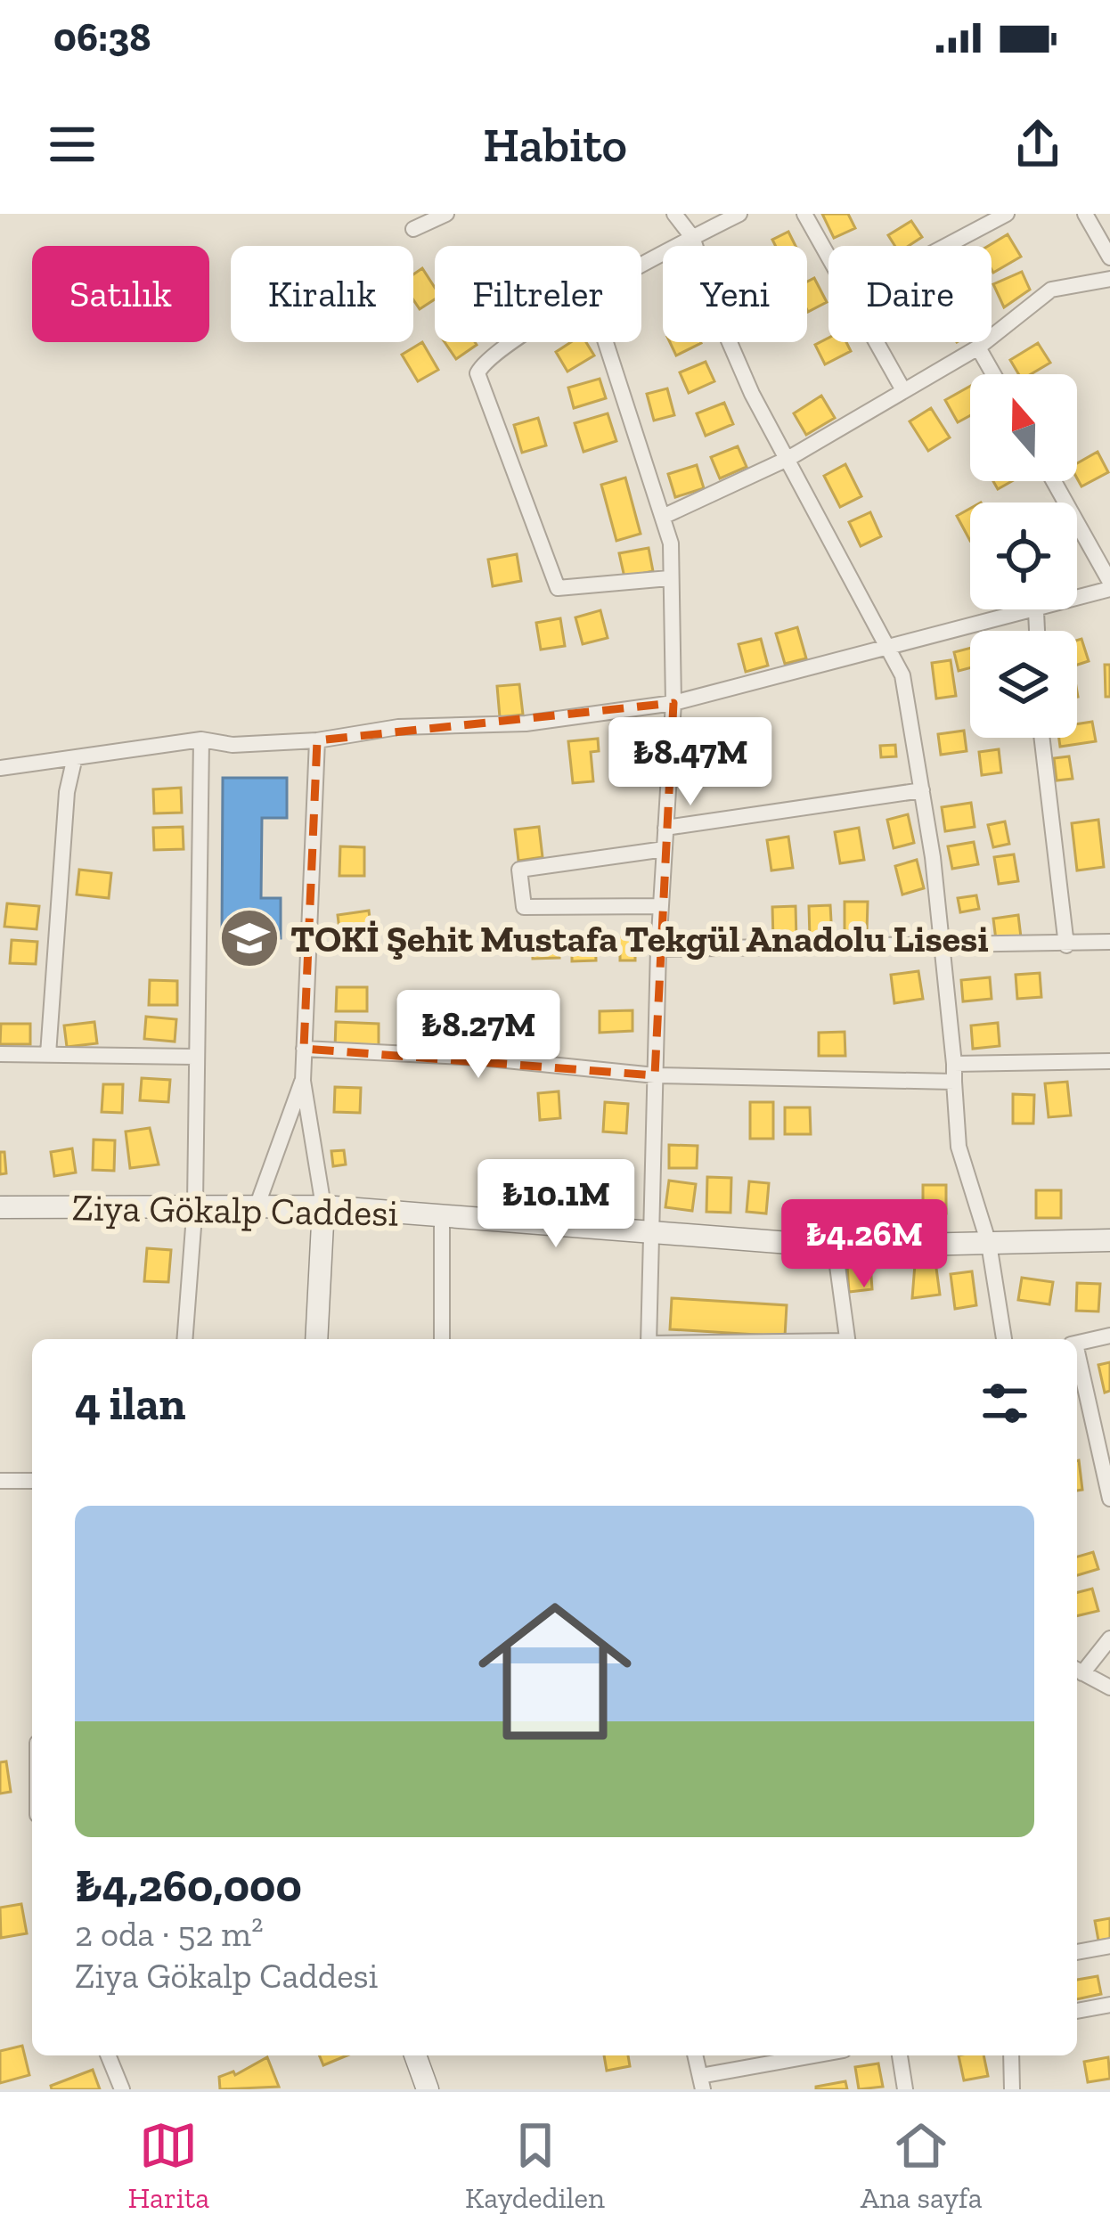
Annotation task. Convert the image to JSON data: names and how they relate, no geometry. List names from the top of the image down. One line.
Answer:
{"streets":{"street":["Ziya Gökalp Caddesi"]},"places":{"school or university":["TOKİ Şehit Mustafa Tekgül Anadolu Lisesi"]},"north":"top","page":{"status":"06:38","header":"Habito","chip":["Satılık","Kiralık","Filtreler","Yeni","Daire"],"price":["₺8.47M","₺8.27M","₺10.1M","₺4.26M"],"heading":"4 ilan","list":[{"name":"₺4,260,000","note":"2 oda · 52 m² · Ziya Gökalp Caddesi"}],"tabs":["Harita","Kaydedilen","Ana sayfa"]}}
